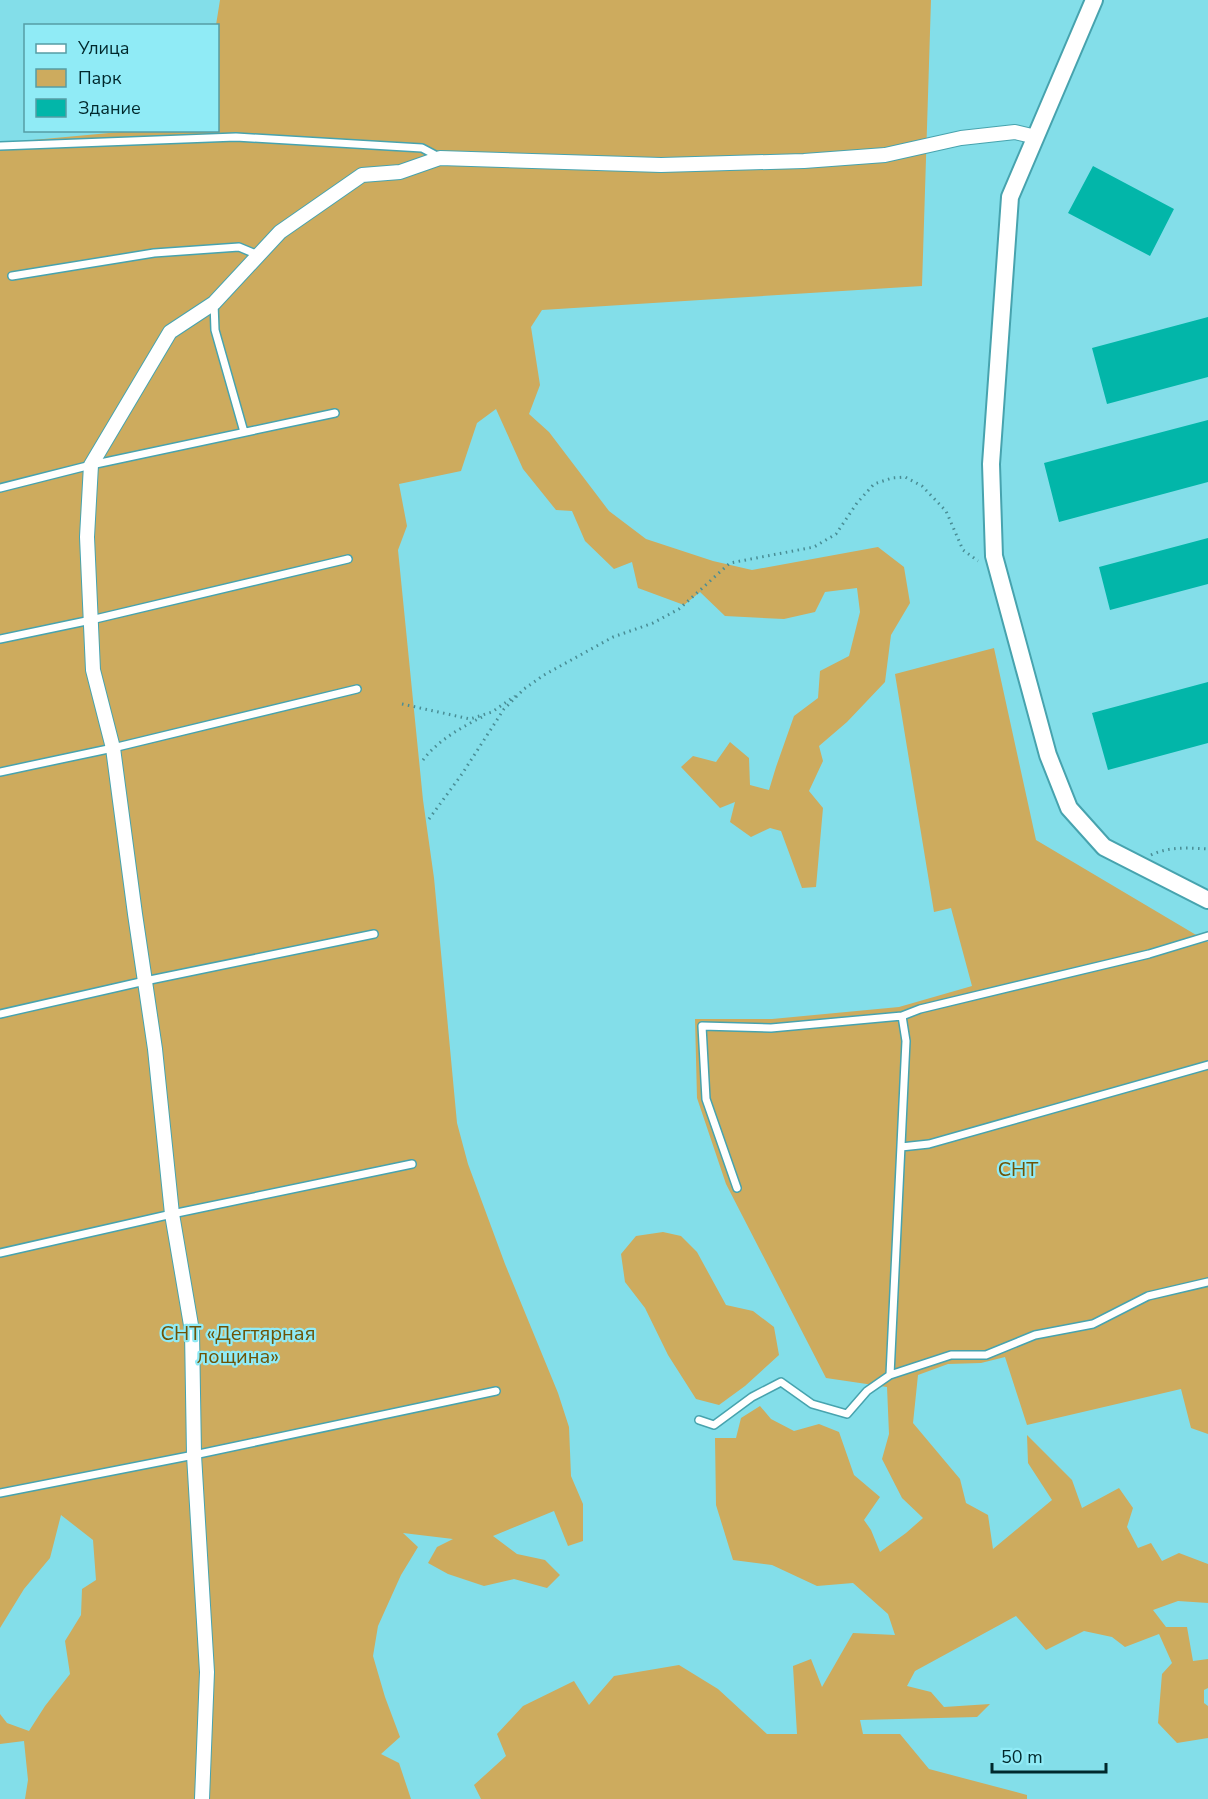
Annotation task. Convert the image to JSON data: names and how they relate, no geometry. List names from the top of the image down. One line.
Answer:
{"parks":["СНТ","СНТ «Дегтярная лощина»"],"legend":["Улица","Парк","Здание"],"scale_bar":"50 m"}
